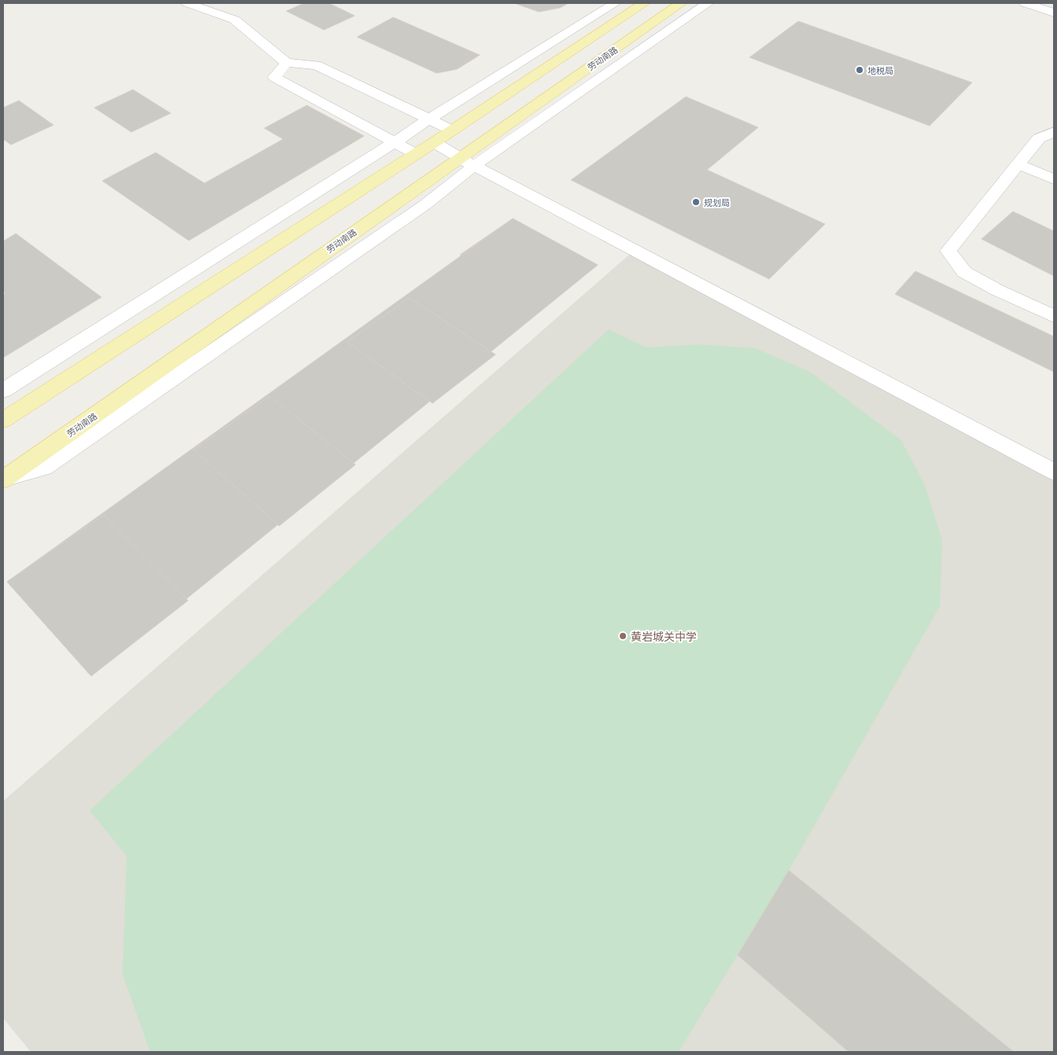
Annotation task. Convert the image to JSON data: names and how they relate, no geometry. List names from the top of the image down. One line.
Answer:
{"streets":{"main road":["劳动南路"]},"places":["地税局","规划局","黄岩城关中学"]}
